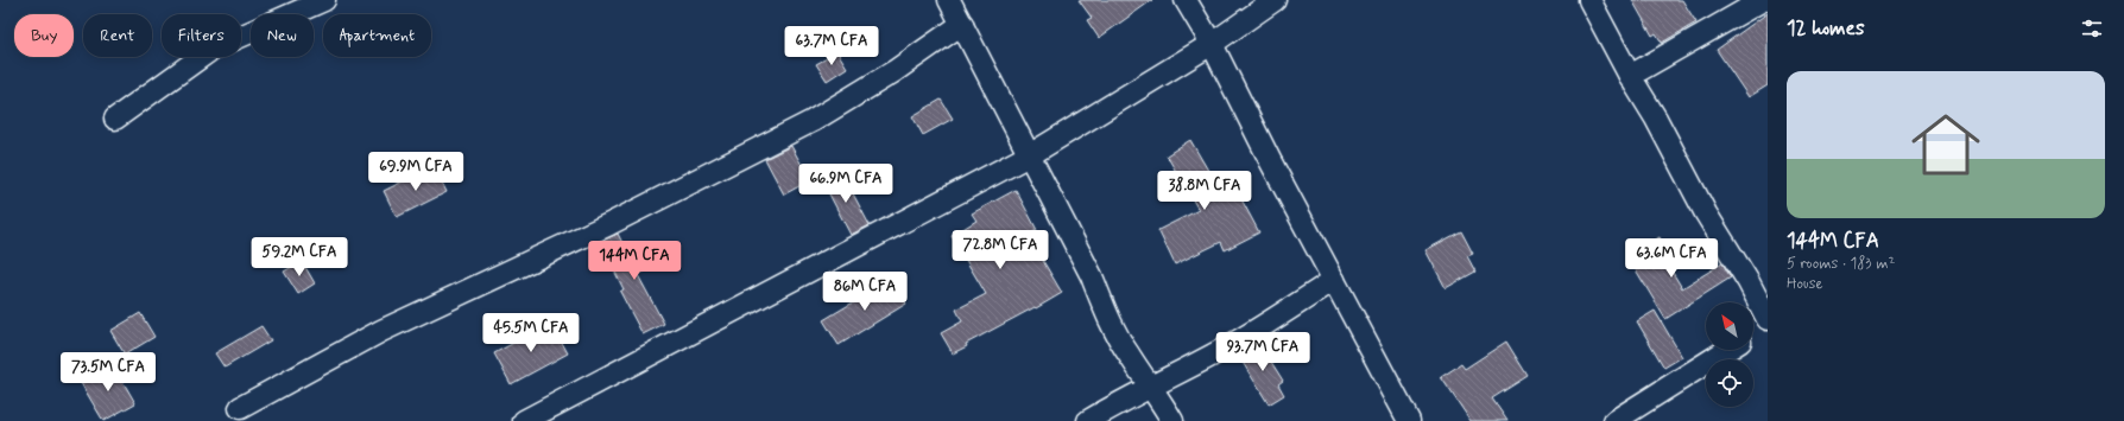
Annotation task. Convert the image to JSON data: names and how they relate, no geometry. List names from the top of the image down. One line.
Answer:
{"north":"top left","page":{"heading":"12 homes","chip":["Buy","Rent","Filters","New","Apartment"],"price":["63.7M CFA","69.9M CFA","66.9M CFA","38.8M CFA","72.8M CFA","59.2M CFA","63.6M CFA","144M CFA","86M CFA","45.5M CFA","93.7M CFA","73.5M CFA"],"list":[{"name":"144M CFA","note":"5 rooms · 183 m² · House"}]}}
